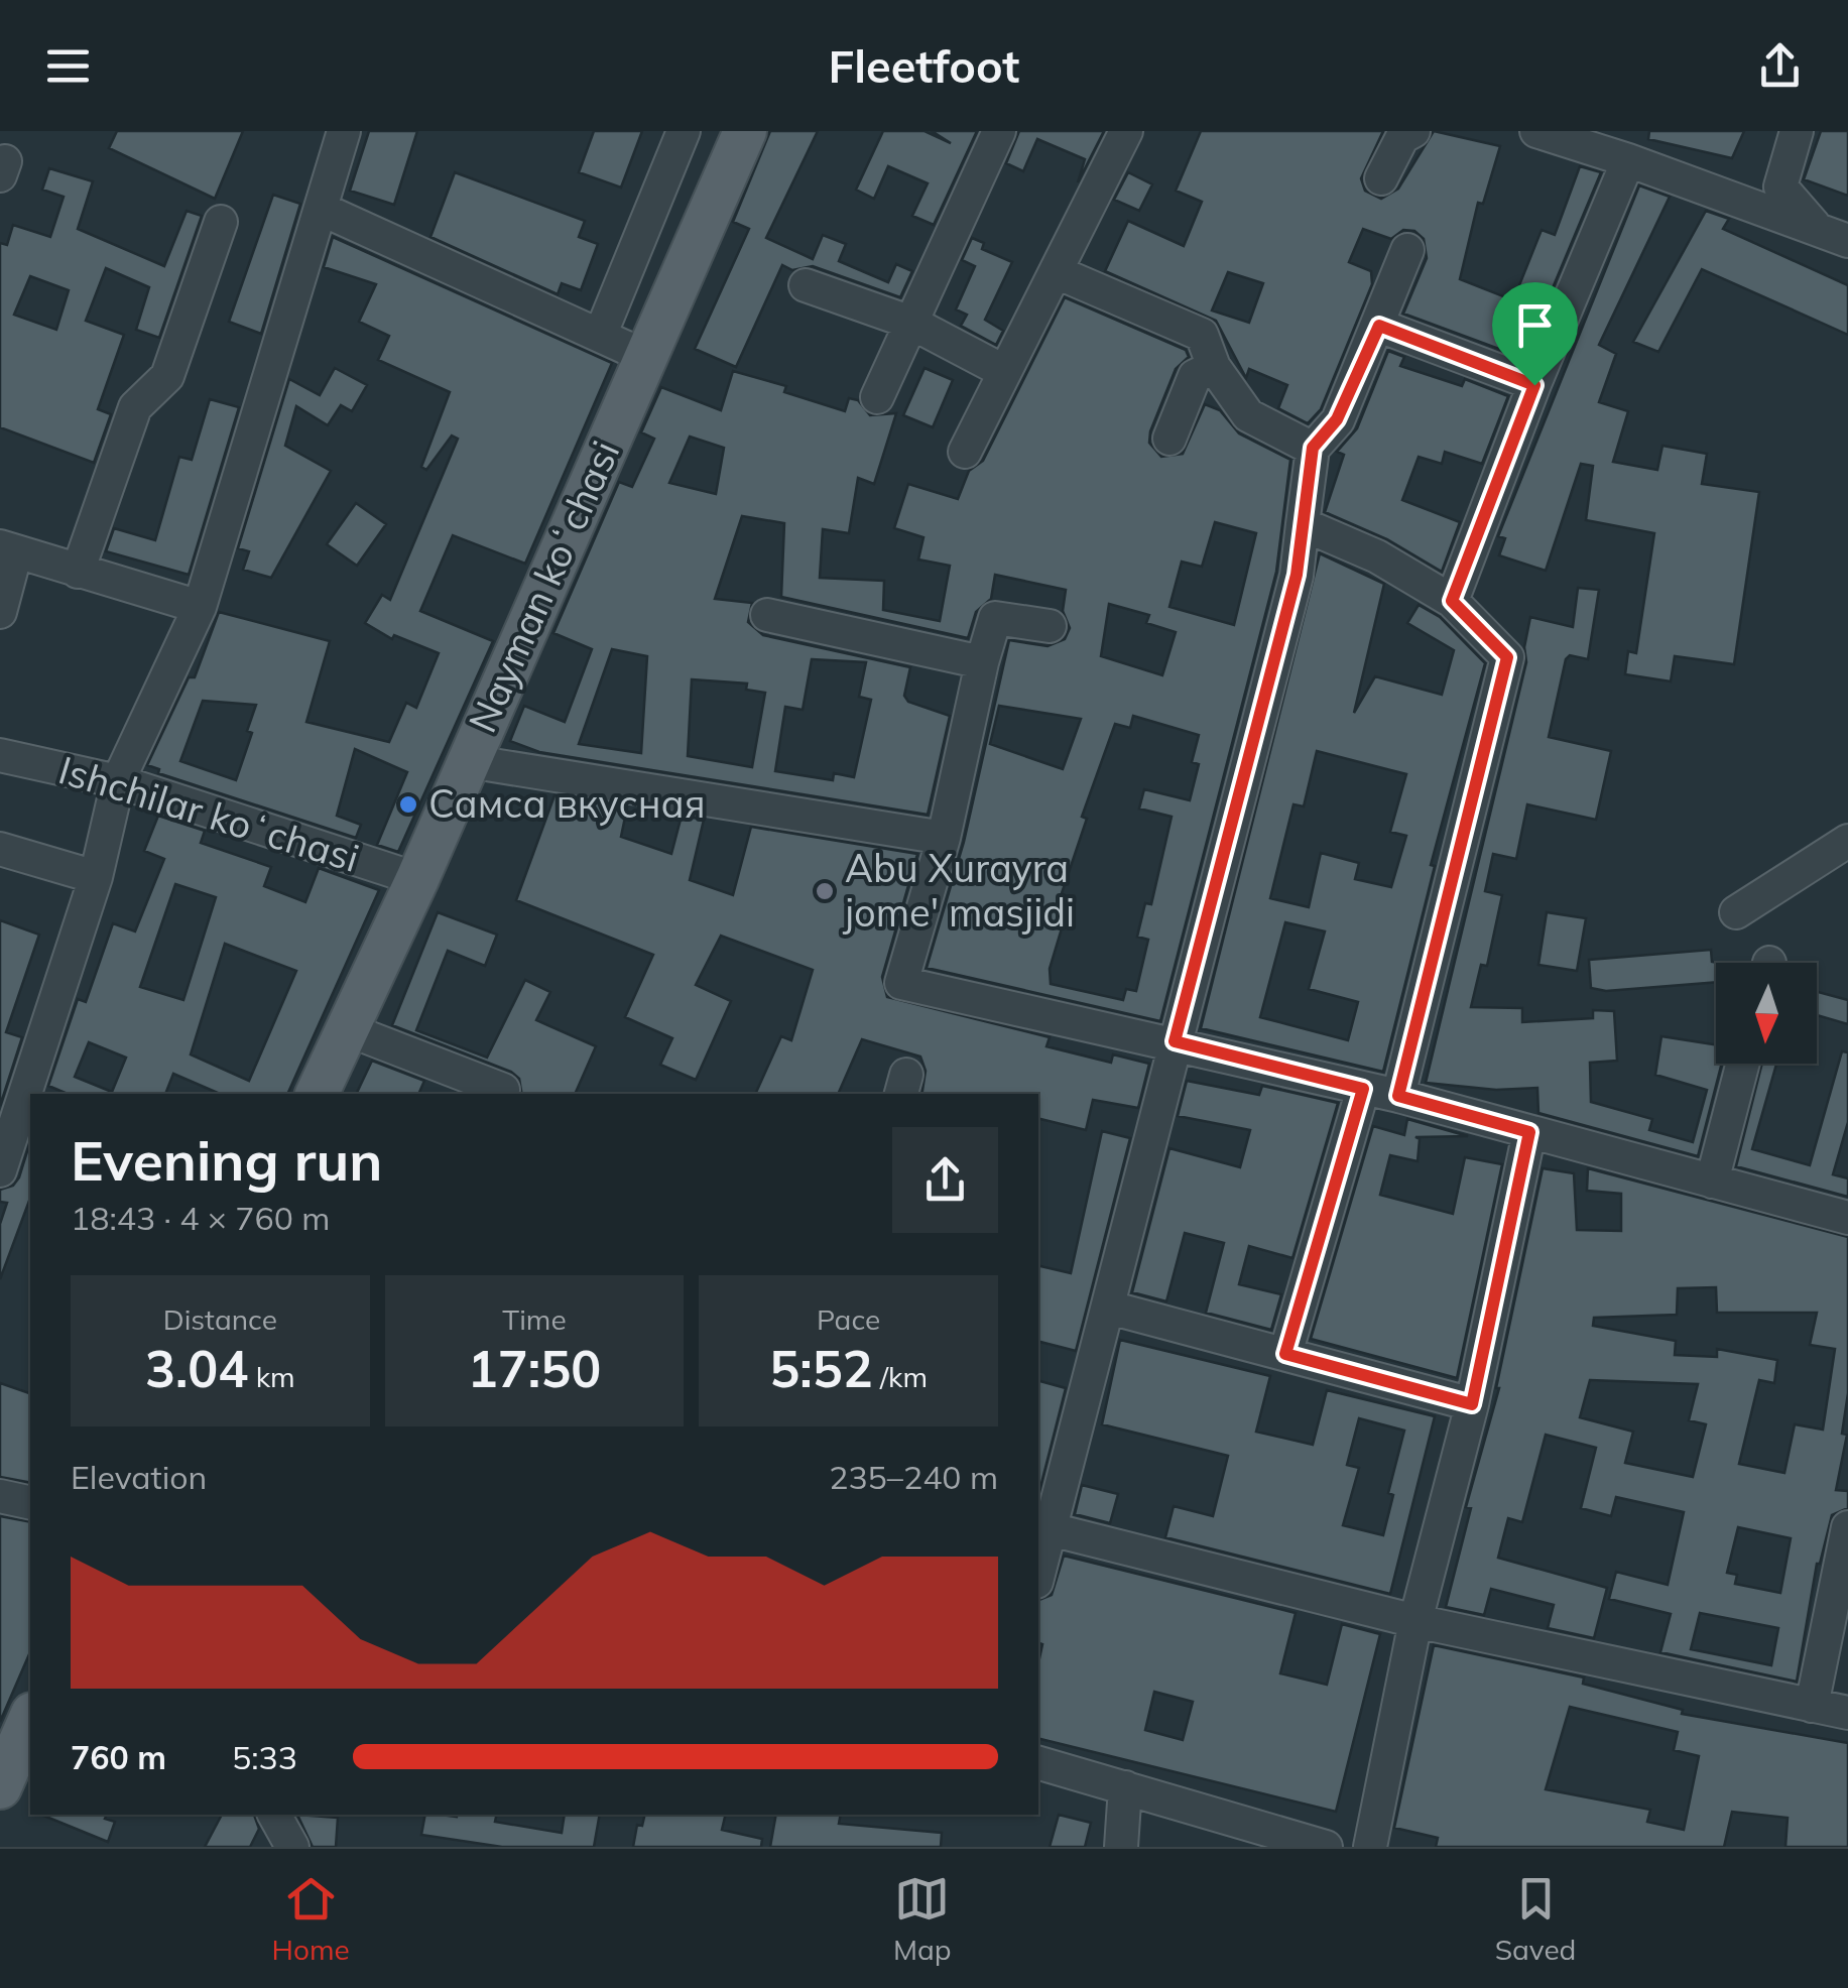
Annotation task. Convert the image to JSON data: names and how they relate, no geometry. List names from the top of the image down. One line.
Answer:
{"streets":{"main road":["Nayman koʻchasi"],"street":["Ishchilar koʻchasi"]},"crossings":[["Nayman koʻchasi","Ishchilar koʻchasi"]],"places":["Самса вкусная","Abu Xurayra jome' masjidi"],"north":"bottom","page":{"header":"Fleetfoot","heading":["Evening run","18:43 · 4 × 760 m"],"stats":[["Distance","3.04 km"],["Time","17:50"],["Pace","5:52 /km"]],"chart":["Elevation","235–240 m"],"list":[{"name":"760 m","note":"5:33"}],"tabs":["Home","Map","Saved"]}}
